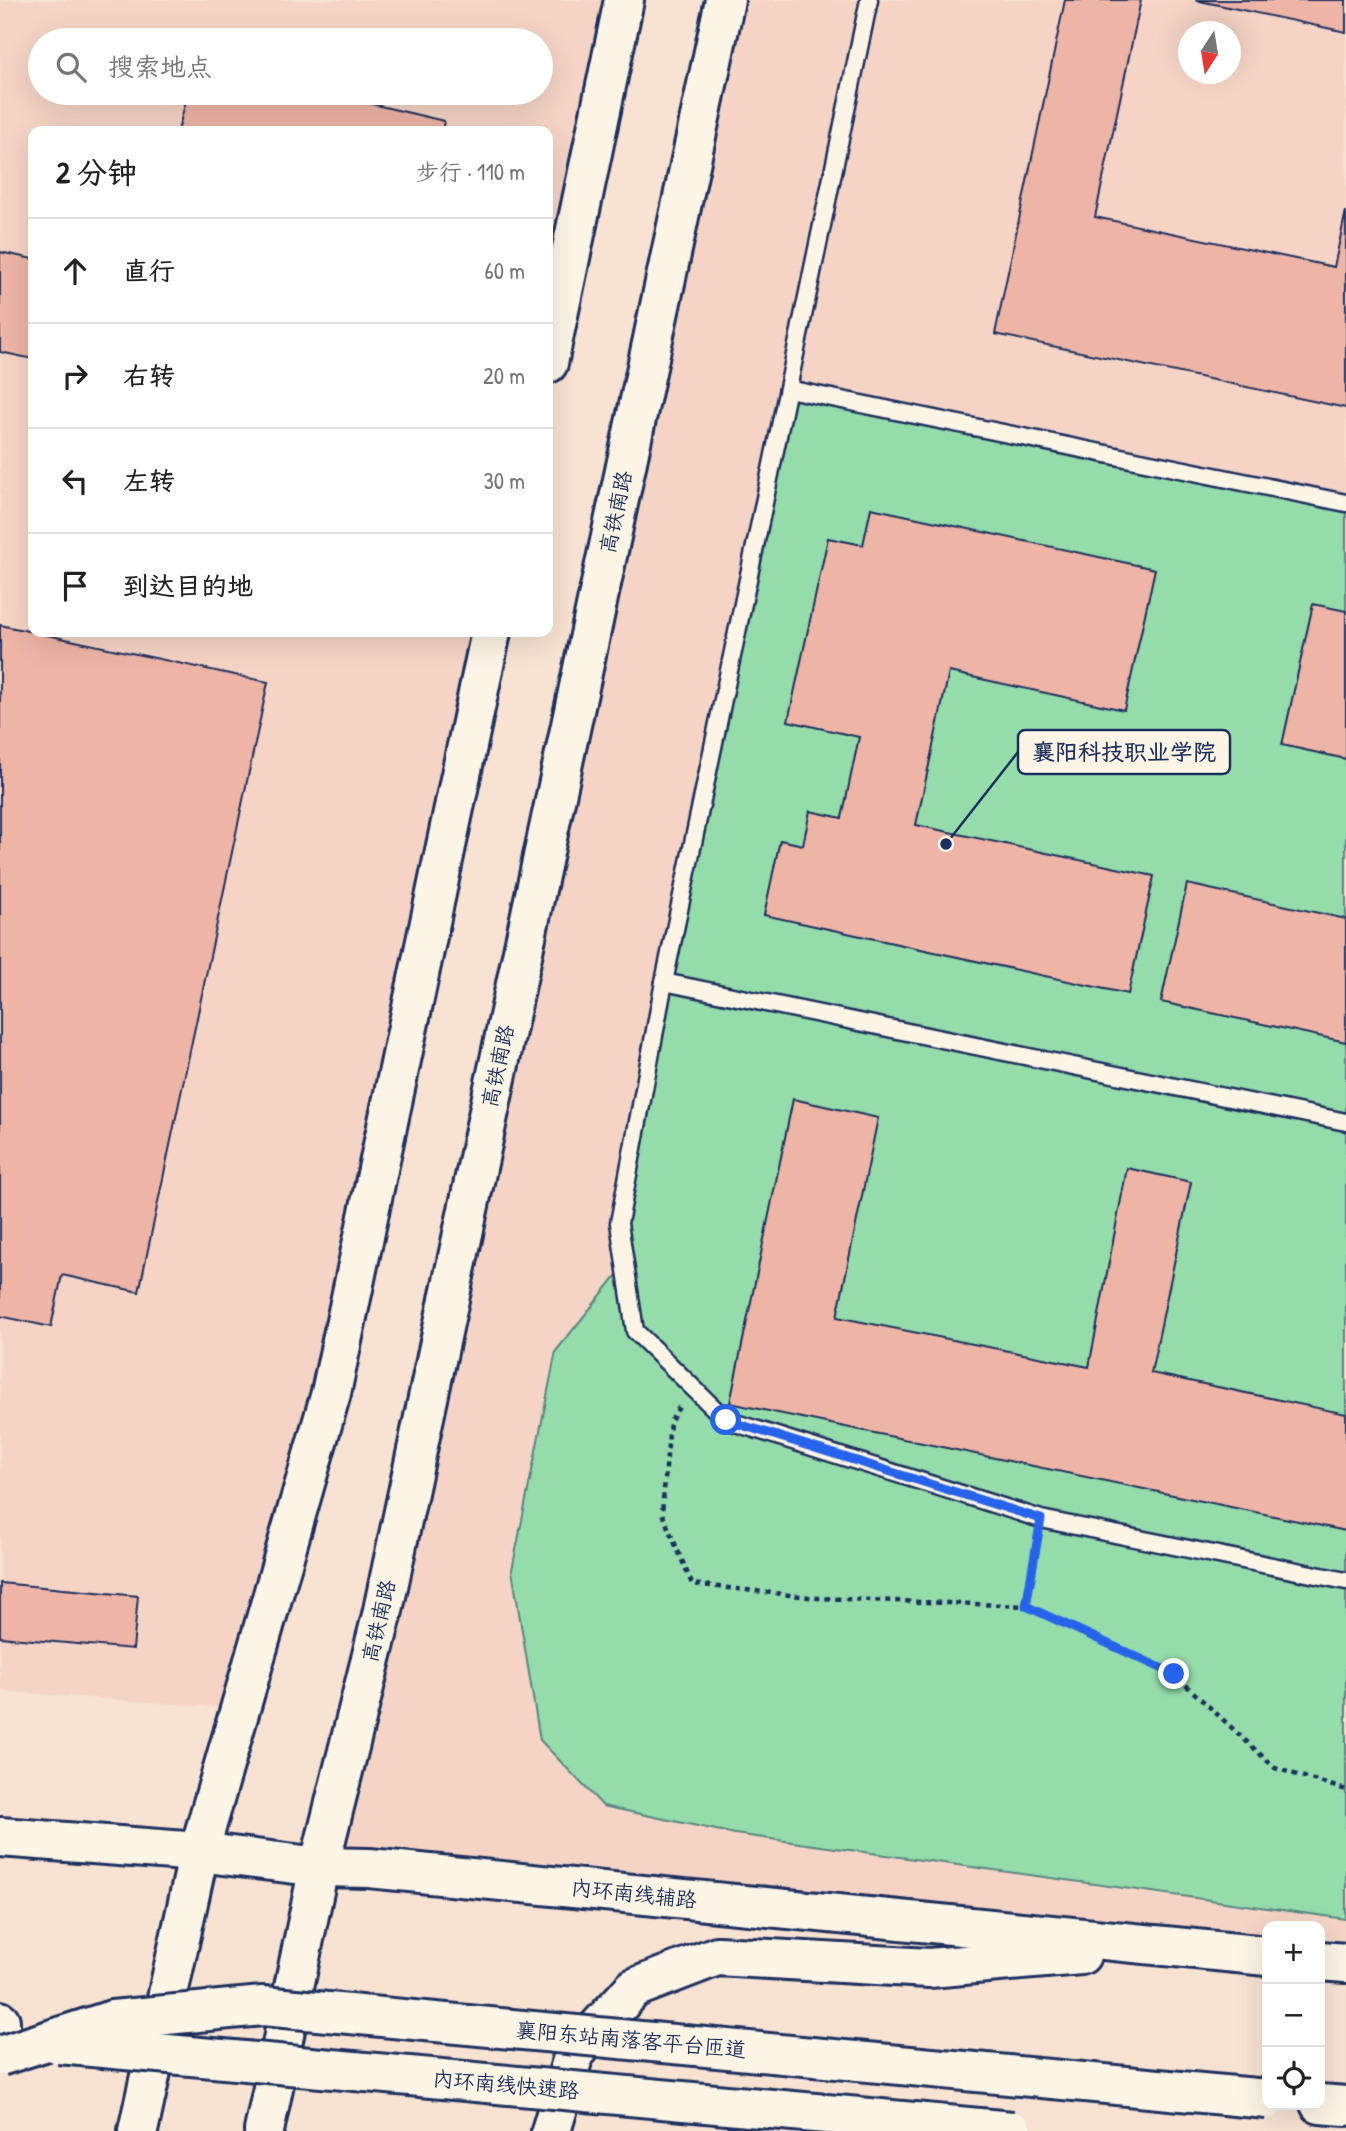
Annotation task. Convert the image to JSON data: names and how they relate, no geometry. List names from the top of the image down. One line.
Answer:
{"streets":{"main road":["高铁南路","内环南线辅路","襄阳东站南落客平台匝道","内环南线快速路"]},"crossings":[["高铁南路","内环南线辅路"]],"places":["襄阳科技职业学院"],"north":"bottom","page":{"search":"搜索地点","heading":["2 分钟","步行 · 110 m"],"list":[["直行","60 m"],["右转","20 m"],["左转","30 m"],"到达目的地"],"map_buttons":["+","−"]}}
